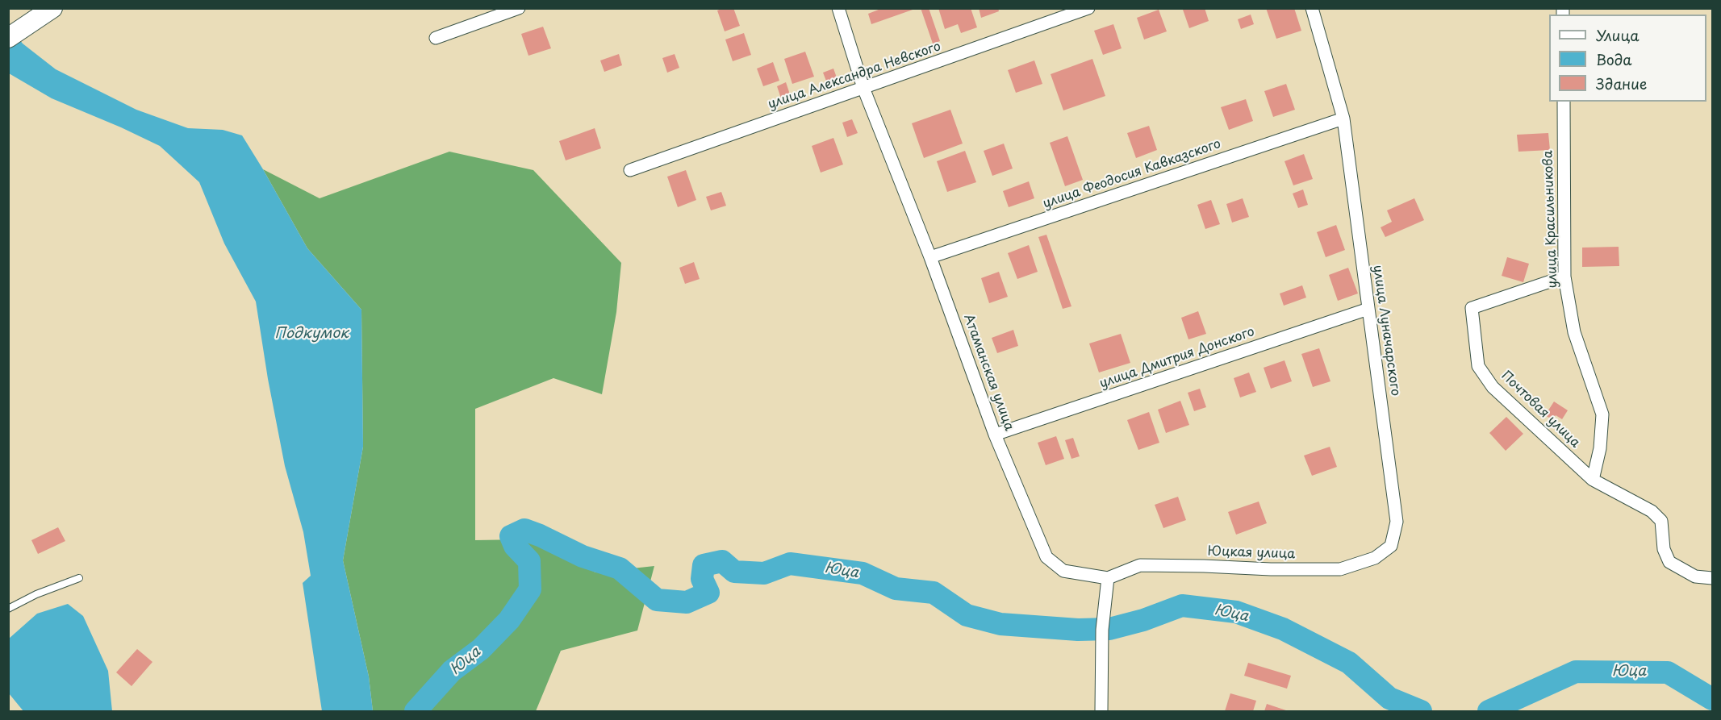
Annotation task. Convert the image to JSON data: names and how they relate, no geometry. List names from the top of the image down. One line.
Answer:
{"streets":{"street":["улица Александра Невского","улица Феодосия Кавказского","улица Красильникова","улица Луначарского","улица Дмитрия Донского","Атаманская улица","Почтовая улица","Юцкая улица"]},"crossings":[["улица Александра Невского","Атаманская улица"],["улица Феодосия Кавказского","улица Луначарского"],["улица Феодосия Кавказского","Атаманская улица"],["улица Красильникова","Почтовая улица"],["улица Луначарского","улица Дмитрия Донского"],["улица Луначарского","Юцкая улица"],["улица Дмитрия Донского","Атаманская улица"],["Атаманская улица","Юцкая улица"]],"water":["Подкумок","Юца"],"legend":["Улица","Вода","Здание"]}
